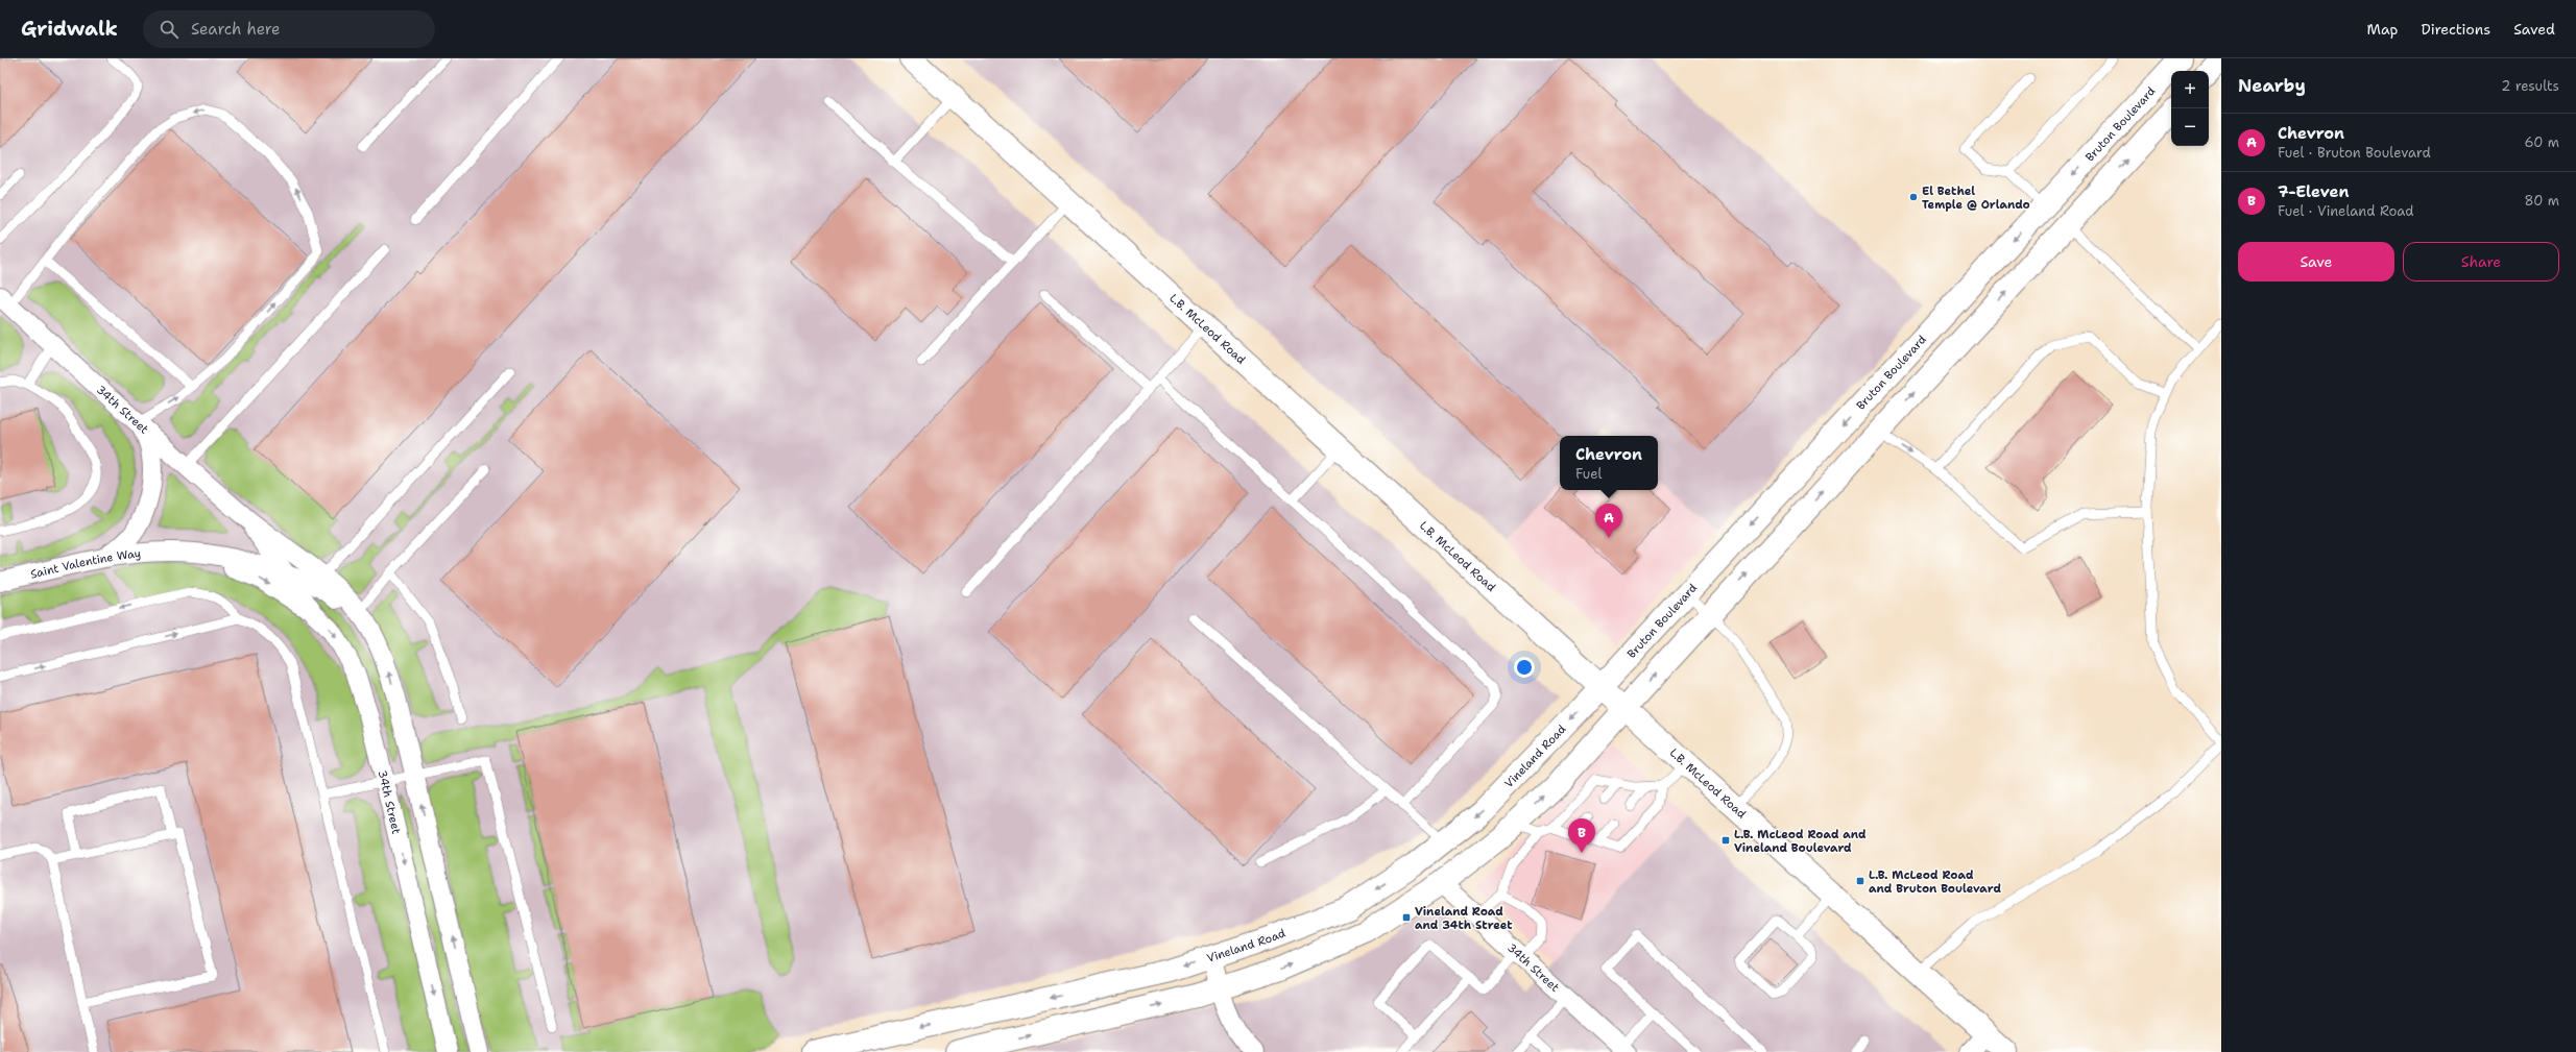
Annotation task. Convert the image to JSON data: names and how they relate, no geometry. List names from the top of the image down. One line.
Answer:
{"streets":{"street":["Bruton Boulevard","L.B. McLeod Road","34th Street","Saint Valentine Way","Vineland Road"]},"crossings":[["Bruton Boulevard","L.B. McLeod Road"],["Bruton Boulevard","Vineland Road"],["L.B. McLeod Road","Vineland Road"],["34th Street","Saint Valentine Way"]],"places":{"other":["El Bethel Temple @ Orlando"],"transit":["L.B. McLeod Road and Vineland Boulevard","L.B. McLeod Road and Bruton Boulevard","Vineland Road and 34th Street"]},"page":{"header":"Gridwalk","search":"Search here","nav":["Map","Directions","Saved"],"heading":["Nearby","2 results"],"map_buttons":["+","−"],"list":[{"mark":"A","name":"Chevron","note":"Fuel · Bruton Boulevard","value":"60 m"},{"mark":"B","name":"7-Eleven","note":"Fuel · Vineland Road","value":"80 m"}],"buttons":["Save","Share"],"popup":["Chevron","Fuel"],"pins":["A","B"]}}
